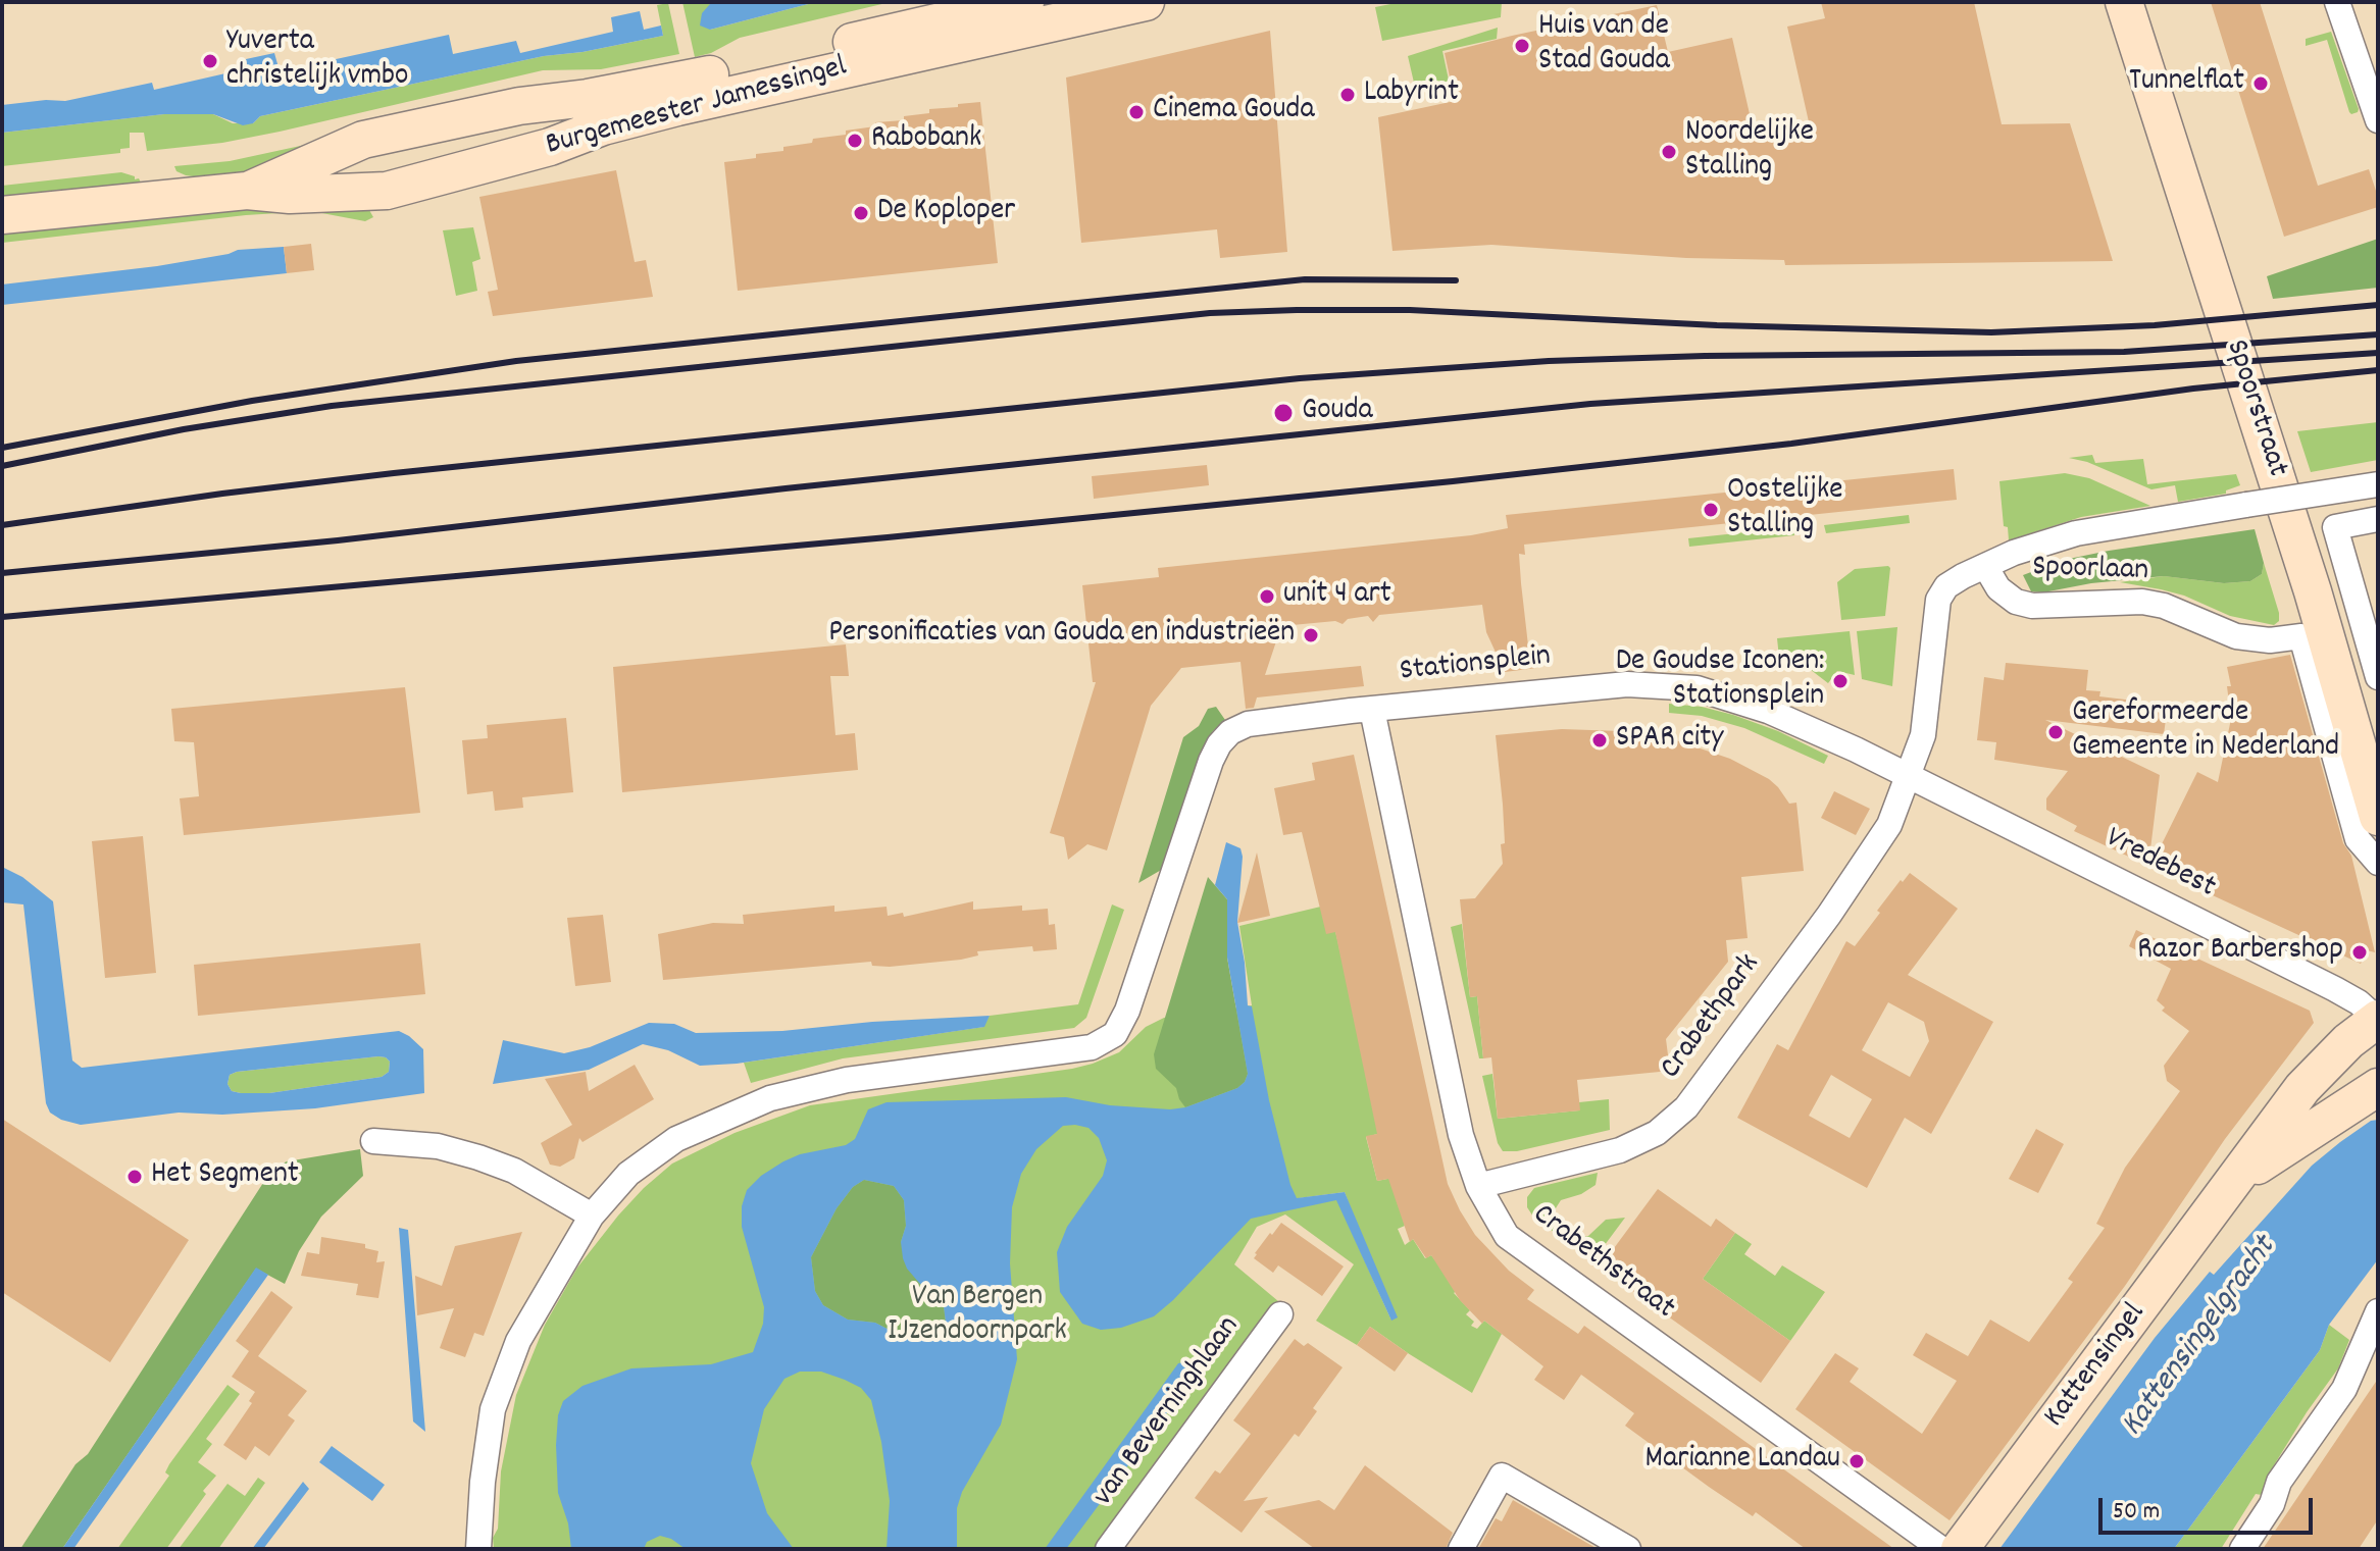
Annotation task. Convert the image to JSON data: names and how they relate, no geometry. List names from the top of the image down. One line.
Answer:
{"streets":{"main road":["Burgemeester Jamessingel","Spoorstraat","Kattensingel"],"street":["Spoorlaan","Stationsplein","Vredebest","Crabethpark","Crabethstraat","van Beverninghlaan"]},"crossings":[["Stationsplein","Vredebest"],["Stationsplein","Crabethpark"],["Stationsplein","Crabethstraat"],["Vredebest","Crabethpark"],["Vredebest","Kattensingel"],["Crabethpark","Crabethstraat"]],"water":["Kattensingelgracht"],"parks":["Van Bergen IJzendoornpark"],"places":["Huis van de Stad Gouda","Yuverta christelijk vmbo","Tunnelflat","Labyrint","Cinema Gouda","Rabobank","Noordelijke Stalling","De Koploper","Gouda","Oostelijke Stalling","unit 4 art","Personificaties van Gouda en industrieën","De Goudse Iconen: Stationsplein","Gereformeerde Gemeente in Nederland","SPAR city","Razor Barbershop","Het Segment","Marianne Landau"],"scale_bar":"50 m"}
